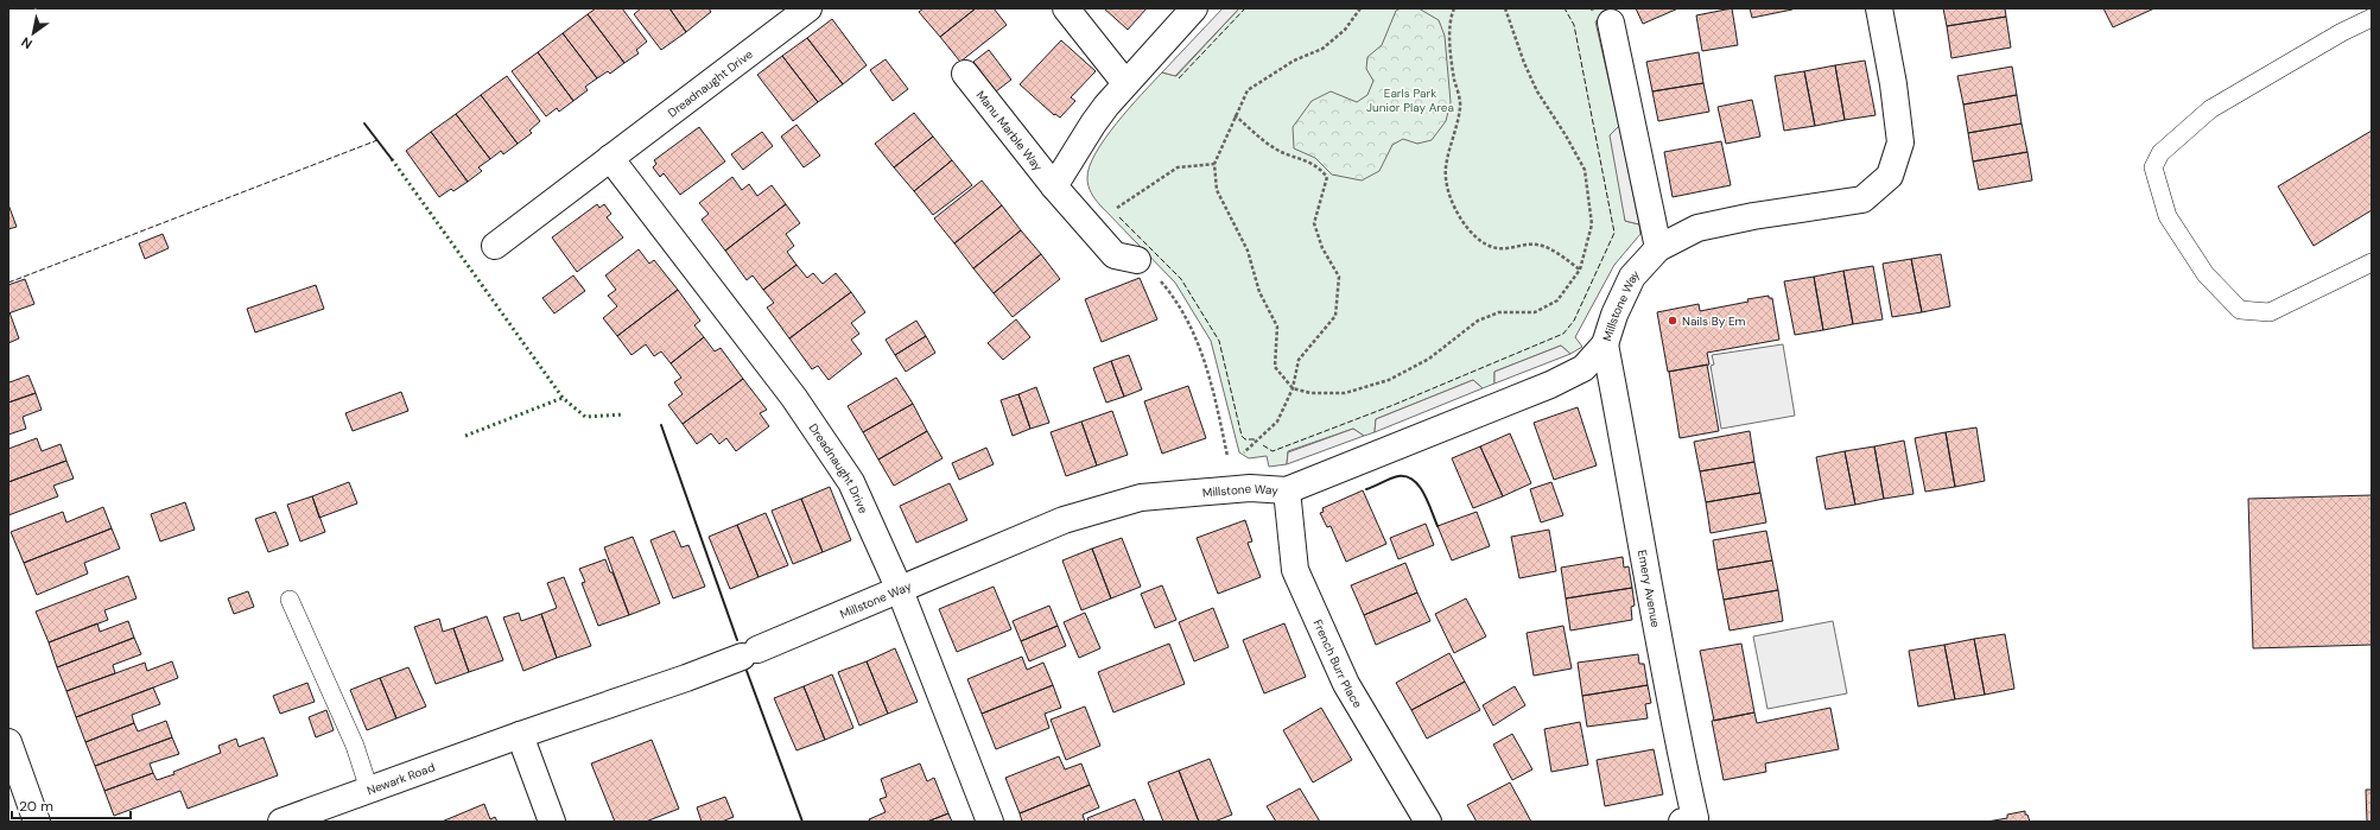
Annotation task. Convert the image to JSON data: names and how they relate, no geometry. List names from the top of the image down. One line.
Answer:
{"streets":{"street":["Dreadnaught Drive","Manu Marble Way","Millstone Way","Emery Avenue","French Burr Place","Newark Road"]},"crossings":[["Dreadnaught Drive","Millstone Way"],["Millstone Way","Emery Avenue"],["Millstone Way","French Burr Place"],["Millstone Way","Newark Road"]],"parks":["Earls Park Junior Play Area"],"places":["Nails By Em"],"scale_bar":"20 m","north":"bottom left"}
